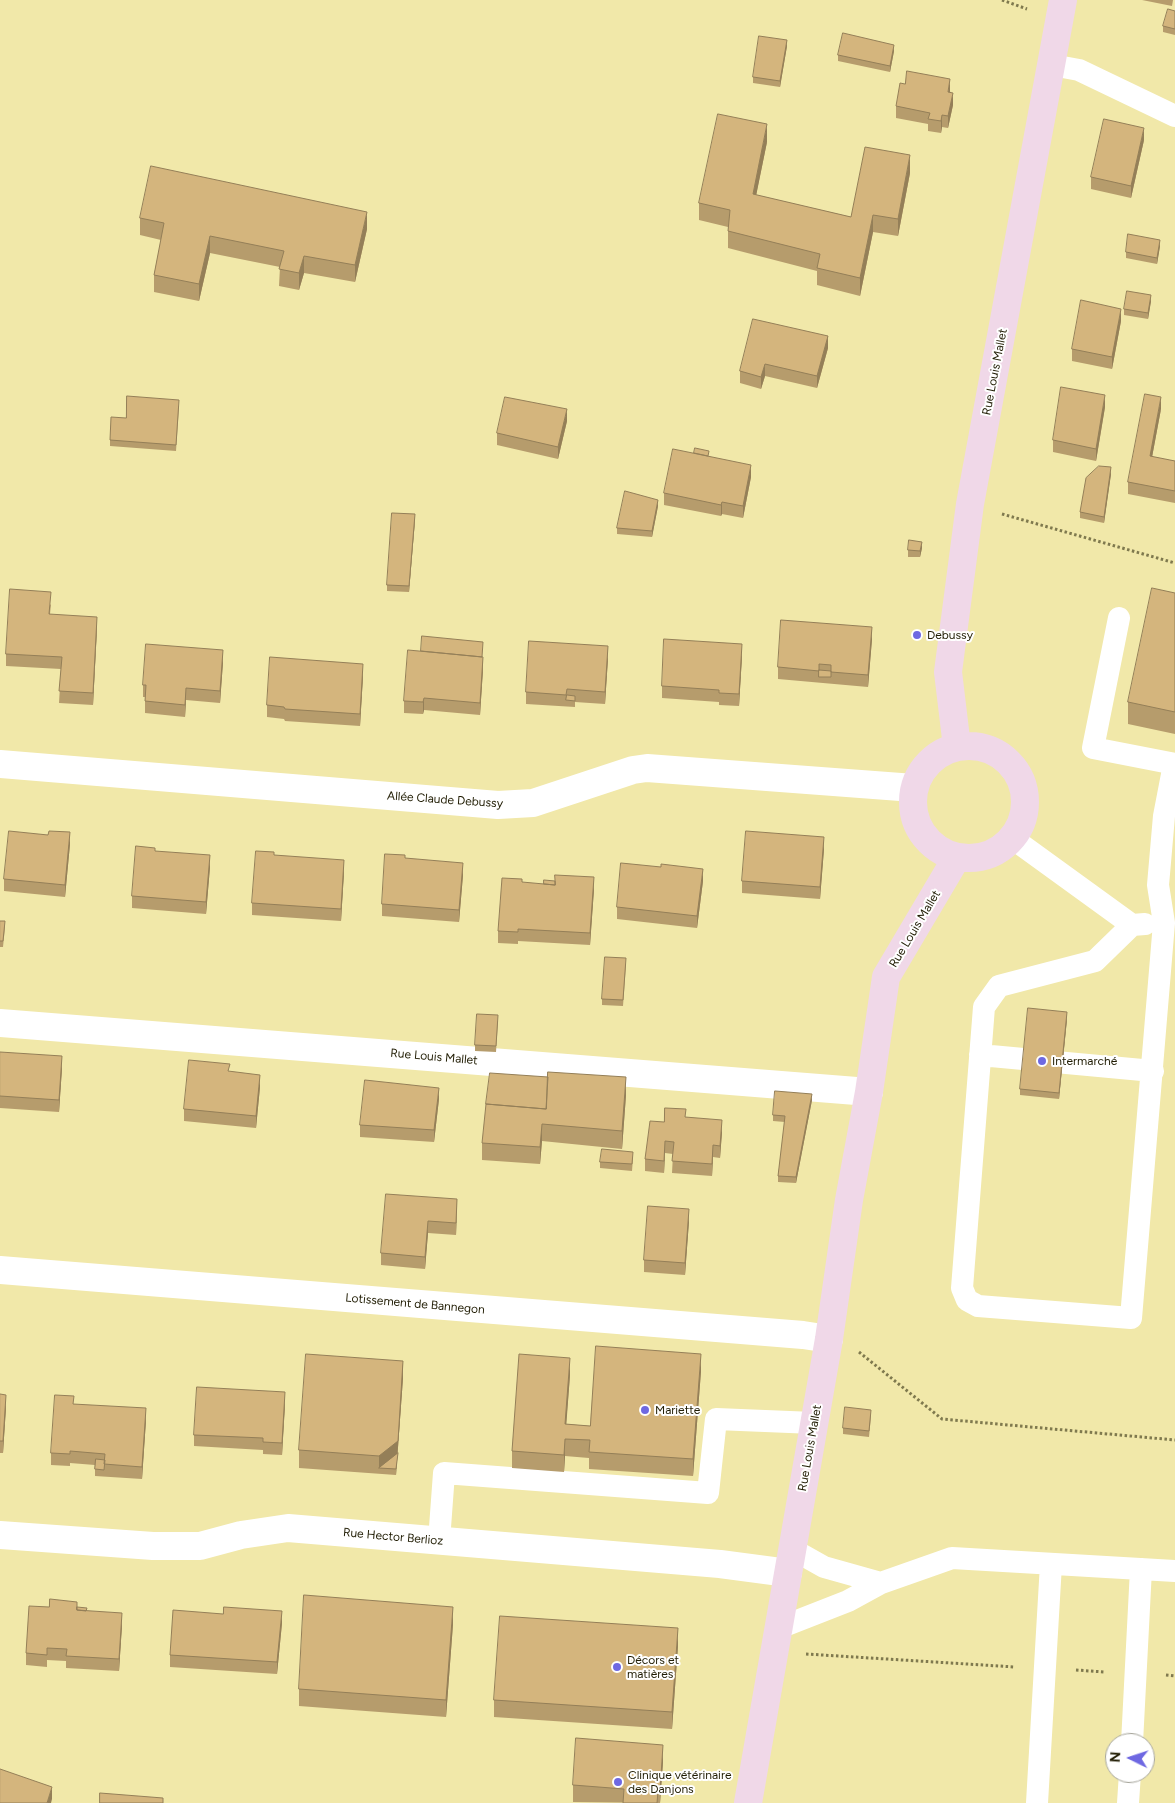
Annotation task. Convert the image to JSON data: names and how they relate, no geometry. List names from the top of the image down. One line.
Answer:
{"streets":{"main road":["Rue Louis Mallet"],"street":["Allée Claude Debussy","Lotissement de Bannegon","Rue Hector Berlioz"]},"crossings":[["Rue Louis Mallet","Allée Claude Debussy"],["Rue Louis Mallet","Lotissement de Bannegon"],["Rue Louis Mallet","Rue Hector Berlioz"]],"places":["Debussy","Intermarché","Mariette","Décors et matières","Clinique vétérinaire des Danjons"],"north":"left"}
